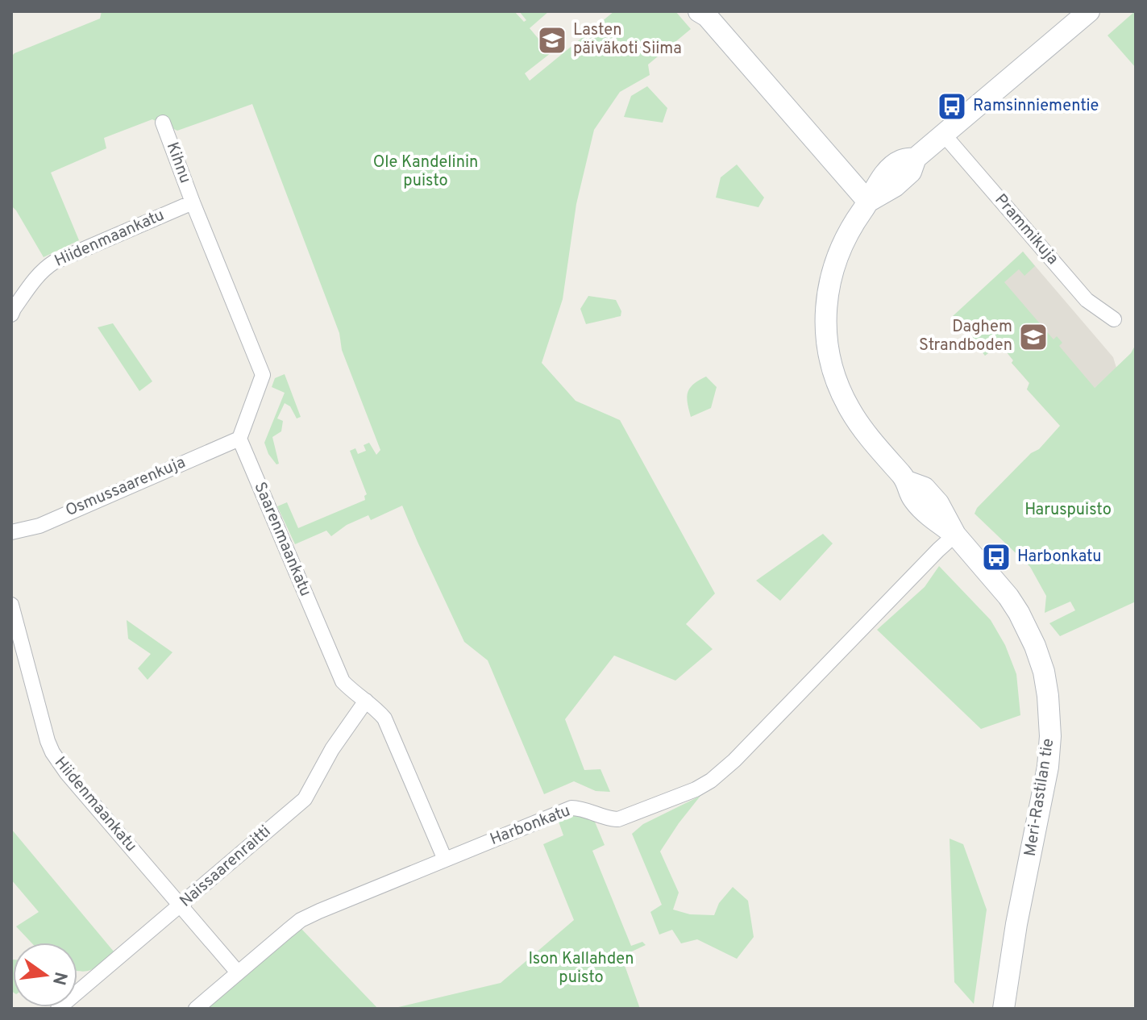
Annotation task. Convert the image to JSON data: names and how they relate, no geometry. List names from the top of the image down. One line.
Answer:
{"streets":{"street":["Kihnu","Prammikuja","Hiidenmaankatu","Osmussaarenkuja","Saarenmaankatu","Meri-Rastilan tie","Harbonkatu","Naissaarenraitti"]},"crossings":[["Kihnu","Hiidenmaankatu"],["Prammikuja","Meri-Rastilan tie"],["Hiidenmaankatu","Harbonkatu"],["Hiidenmaankatu","Naissaarenraitti"],["Osmussaarenkuja","Saarenmaankatu"],["Saarenmaankatu","Harbonkatu"],["Saarenmaankatu","Naissaarenraitti"],["Meri-Rastilan tie","Harbonkatu"]],"parks":["Ole Kandelinin puisto","Haruspuisto","Ison Kallahden puisto"],"places":{"school or university":["Lasten päiväkoti Siima","Daghem Strandboden"],"bus stop":["Ramsinniementie","Harbonkatu"]},"north":"right"}
